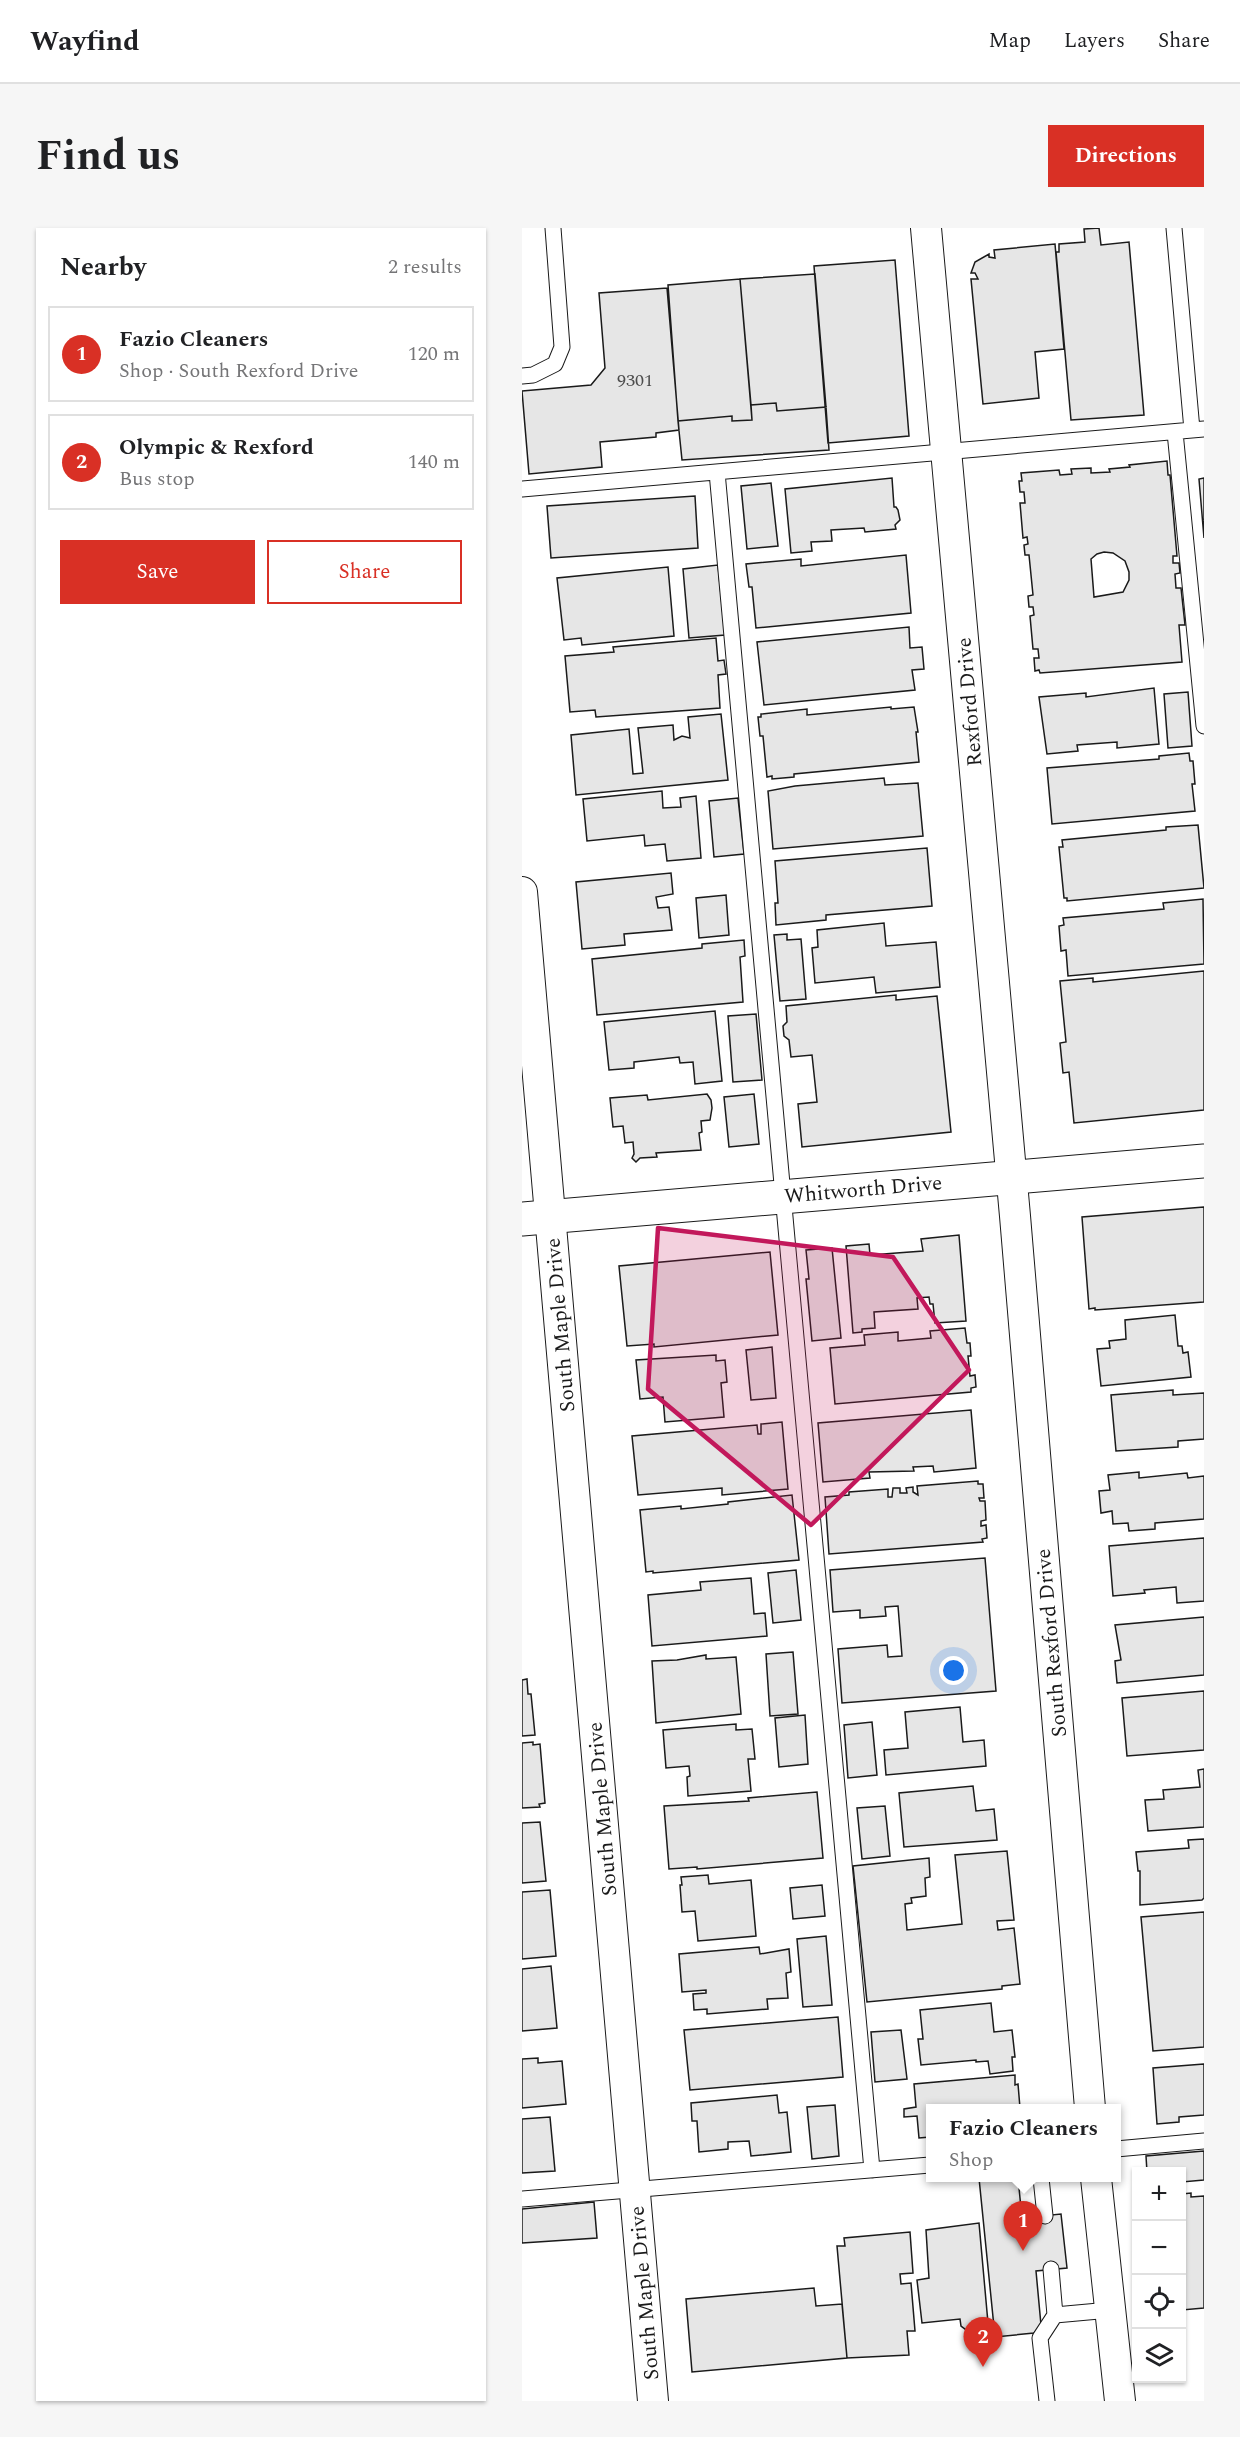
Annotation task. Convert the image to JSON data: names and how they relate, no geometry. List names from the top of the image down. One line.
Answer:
{"streets":{"street":["Rexford Drive","Whitworth Drive","South Maple Drive","South Rexford Drive"]},"crossings":[["Rexford Drive","Whitworth Drive"],["Rexford Drive","South Rexford Drive"],["Whitworth Drive","South Maple Drive"],["Whitworth Drive","South Rexford Drive"]],"house_numbers":["9301"],"page":{"header":"Wayfind","nav":["Map","Layers","Share"],"title":"Find us","buttons":["Directions",["Save","Share"]],"heading":["Nearby","2 results"],"list":[{"mark":"1","name":"Fazio Cleaners","note":"Shop · South Rexford Drive","value":"120 m"},{"mark":"2","name":"Olympic & Rexford","note":"Bus stop","value":"140 m"}],"popup":["Fazio Cleaners","Shop"],"map_buttons":["+","−"],"pins":["1","2"]}}
